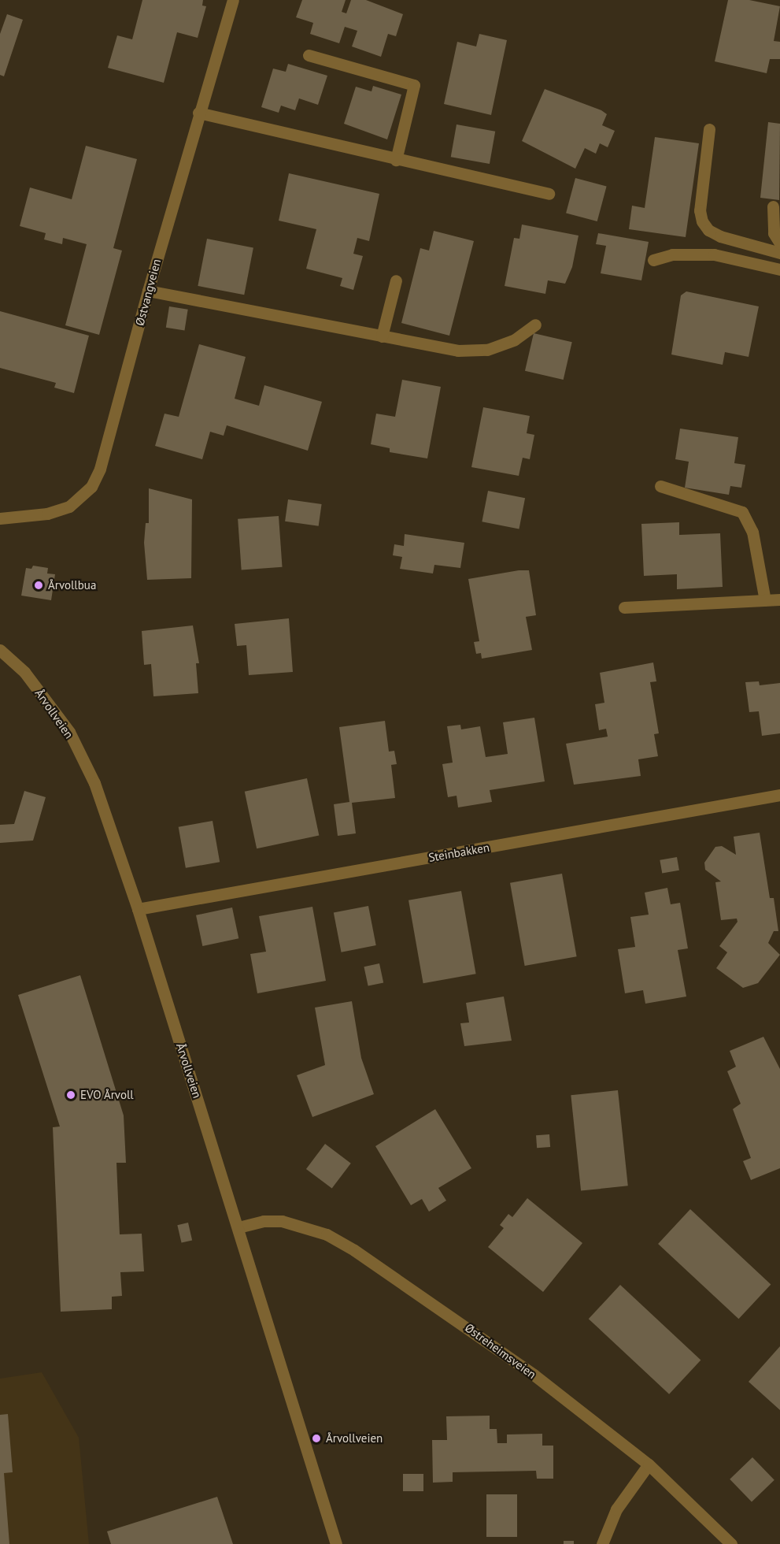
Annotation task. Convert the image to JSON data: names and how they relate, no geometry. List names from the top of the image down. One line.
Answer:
{"streets":{"street":["Østvangveien","Årvollveien","Steinbakken","Østreheimsveien"]},"crossings":[["Årvollveien","Steinbakken"],["Årvollveien","Østreheimsveien"]],"places":["Årvollbua","EVO Årvoll","Årvollveien"]}
